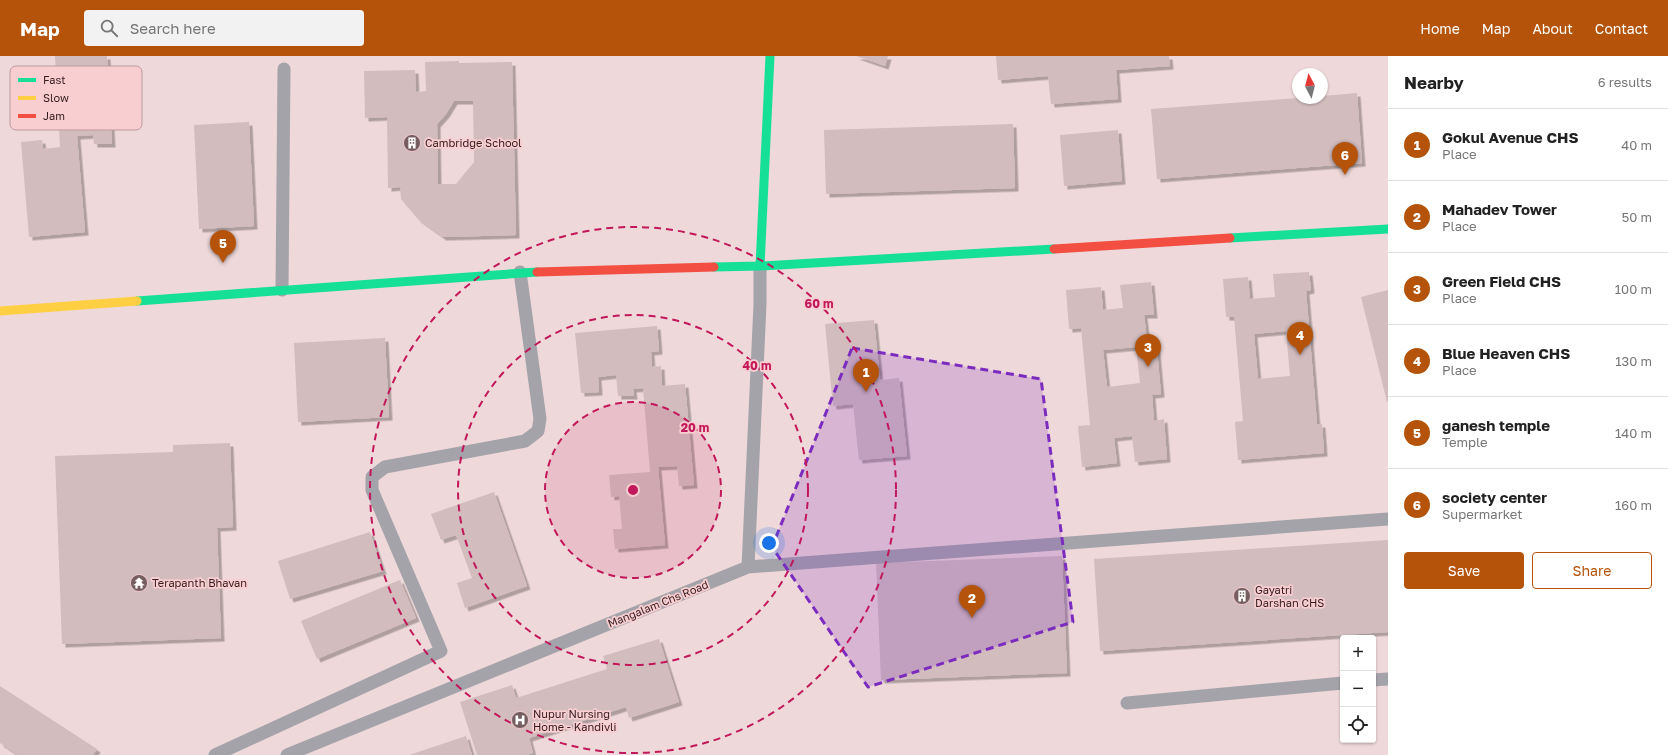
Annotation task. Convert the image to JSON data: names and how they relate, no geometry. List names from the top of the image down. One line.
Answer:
{"streets":{"lane":["Mangalam Chs Road"]},"places":{"building":["Cambridge School","Gayatri Darshan CHS"],"temple":["Terapanth Bhavan"],"hospital":["Nupur Nursing Home - Kandivli"]},"legend":["Fast","Slow","Jam"],"north":"top","page":{"header":"Map","search":"Search here","nav":["Home","Map","About","Contact"],"heading":["Nearby","6 results"],"list":[{"mark":"1","name":"Gokul Avenue CHS","note":"Place","value":"40 m"},{"mark":"2","name":"Mahadev Tower","note":"Place","value":"50 m"},{"mark":"3","name":"Green Field CHS","note":"Place","value":"100 m"},{"mark":"4","name":"Blue Heaven CHS","note":"Place","value":"130 m"},{"mark":"5","name":"ganesh temple","note":"Temple","value":"140 m"},{"mark":"6","name":"society center","note":"Supermarket","value":"160 m"}],"pins":["6","5","4","3","1","2"],"buttons":["Save","Share"],"map_buttons":["+","−"]},"rings":["60 m","40 m","20 m"]}
